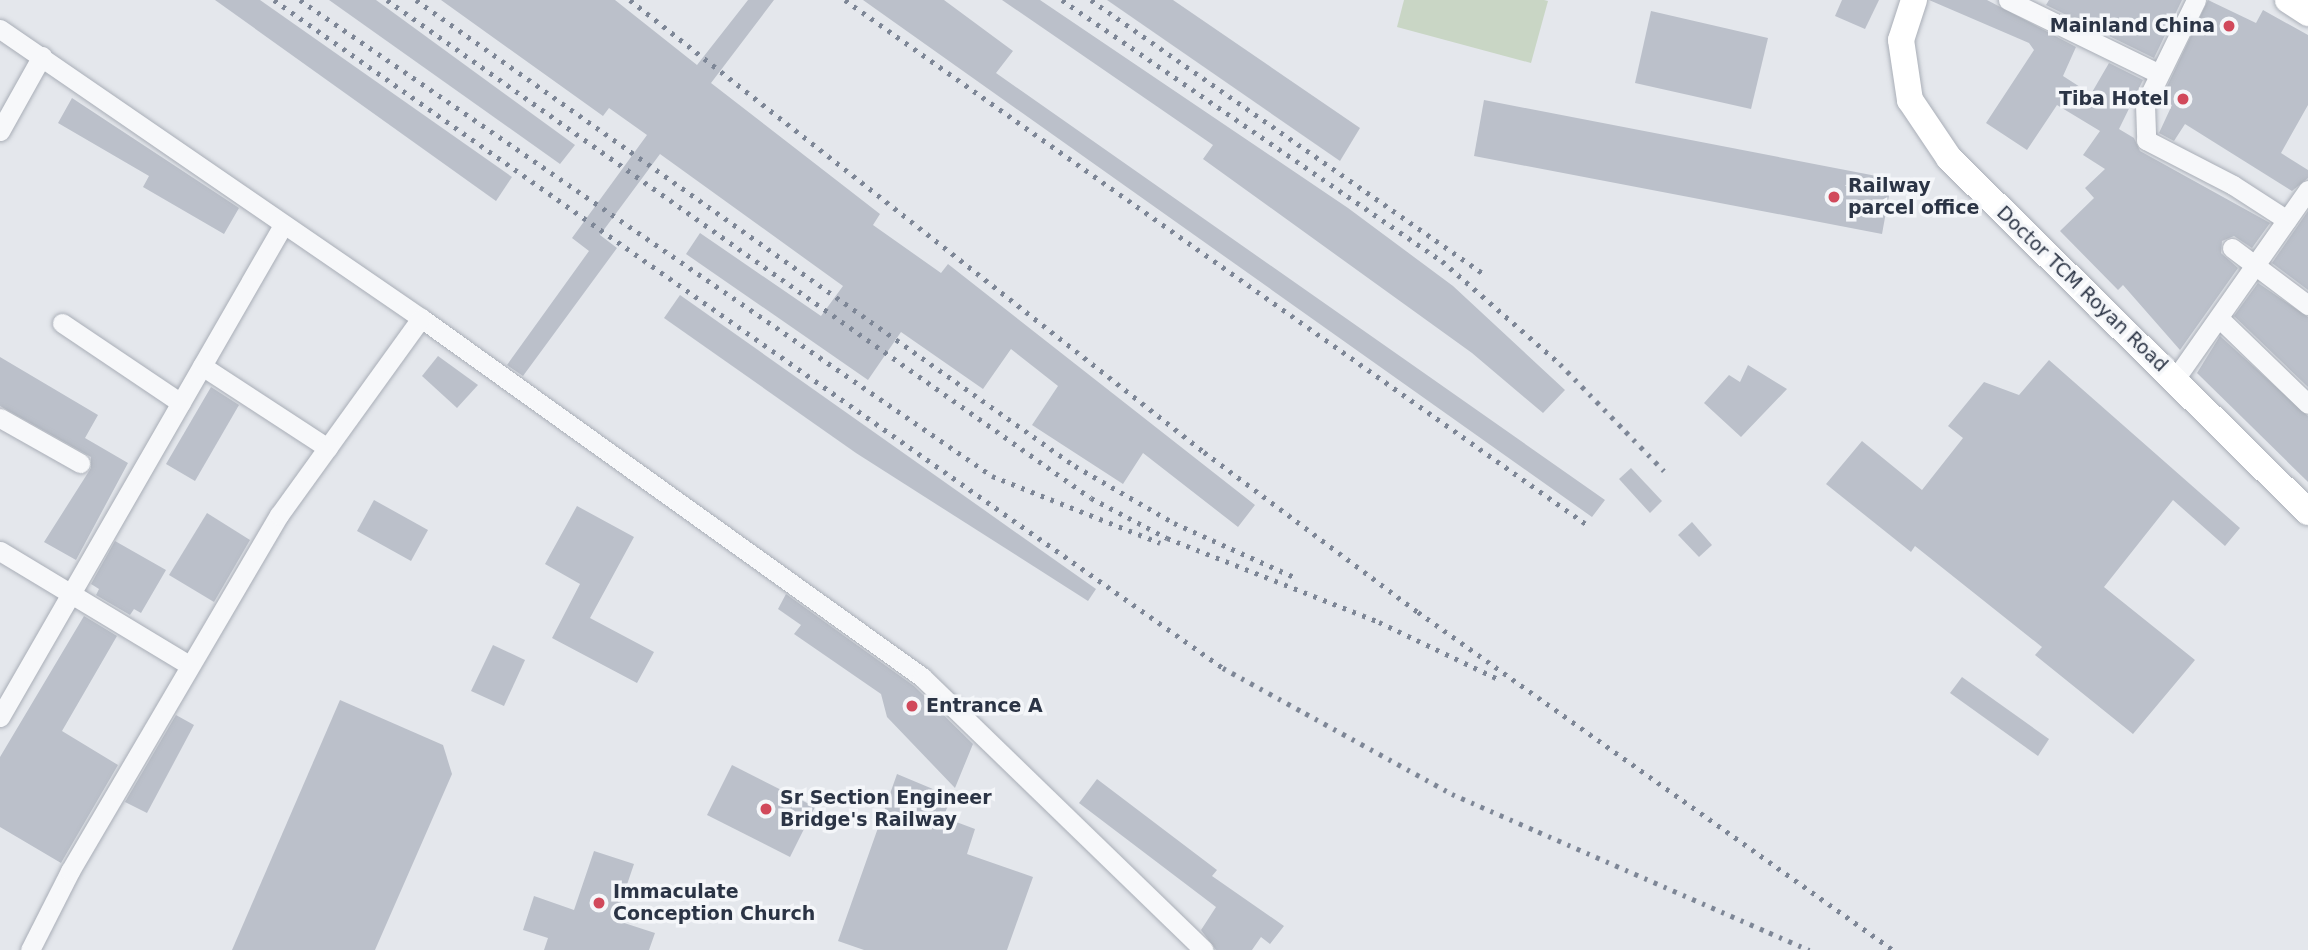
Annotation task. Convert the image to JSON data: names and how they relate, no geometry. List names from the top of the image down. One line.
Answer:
{"streets":{"main road":["Doctor TCM Royan Road"]},"places":["Mainland China","Tiba Hotel","Railway parcel office","Entrance A","Sr Section Engineer Bridge's Railway","Immaculate Conception Church"]}
